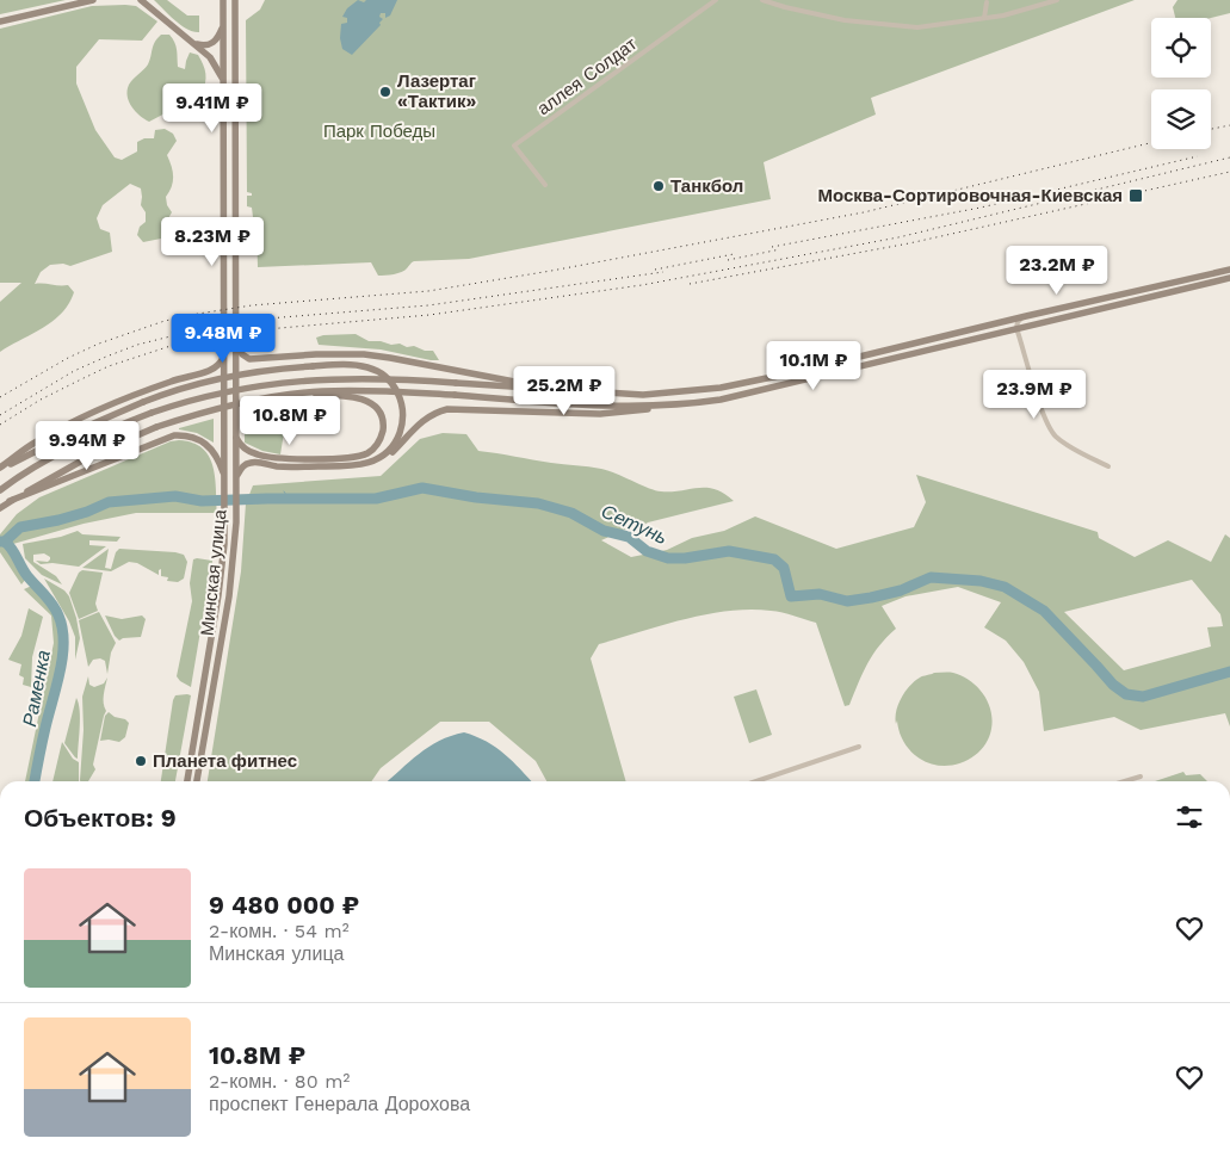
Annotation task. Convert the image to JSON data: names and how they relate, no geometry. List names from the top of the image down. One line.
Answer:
{"streets":{"main road":["Минская улица"],"street":["аллея Солдат"]},"water":["Сетунь","Раменка"],"parks":["Парк Победы"],"places":{"other":["Лазертаг «Тактик»","Танкбол","Планета фитнес"],"transit":["Москва-Сортировочная-Киевская"]},"page":{"price":["9.41M ₽","8.23M ₽","23.2M ₽","9.48M ₽","10.1M ₽","25.2M ₽","23.9M ₽","10.8M ₽","9.94M ₽"],"heading":"Объектов: 9","list":[{"name":"9 480 000 ₽","note":"2-комн. · 54 m² · Минская улица"},{"name":"10.8M ₽","note":"2-комн. · 80 m² · проспект Генерала Дорохова"}]}}
